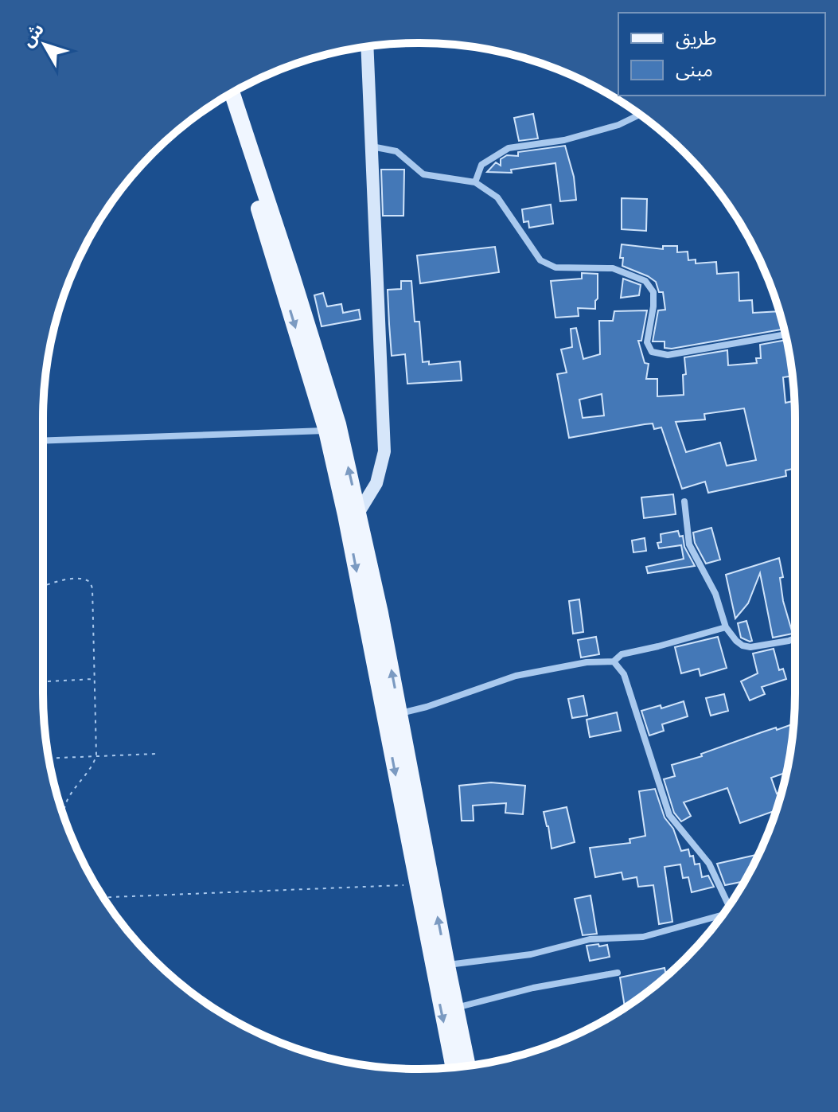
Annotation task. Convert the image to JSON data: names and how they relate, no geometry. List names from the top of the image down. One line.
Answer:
{"legend":["طريق","مبنى"],"north":"top left"}
